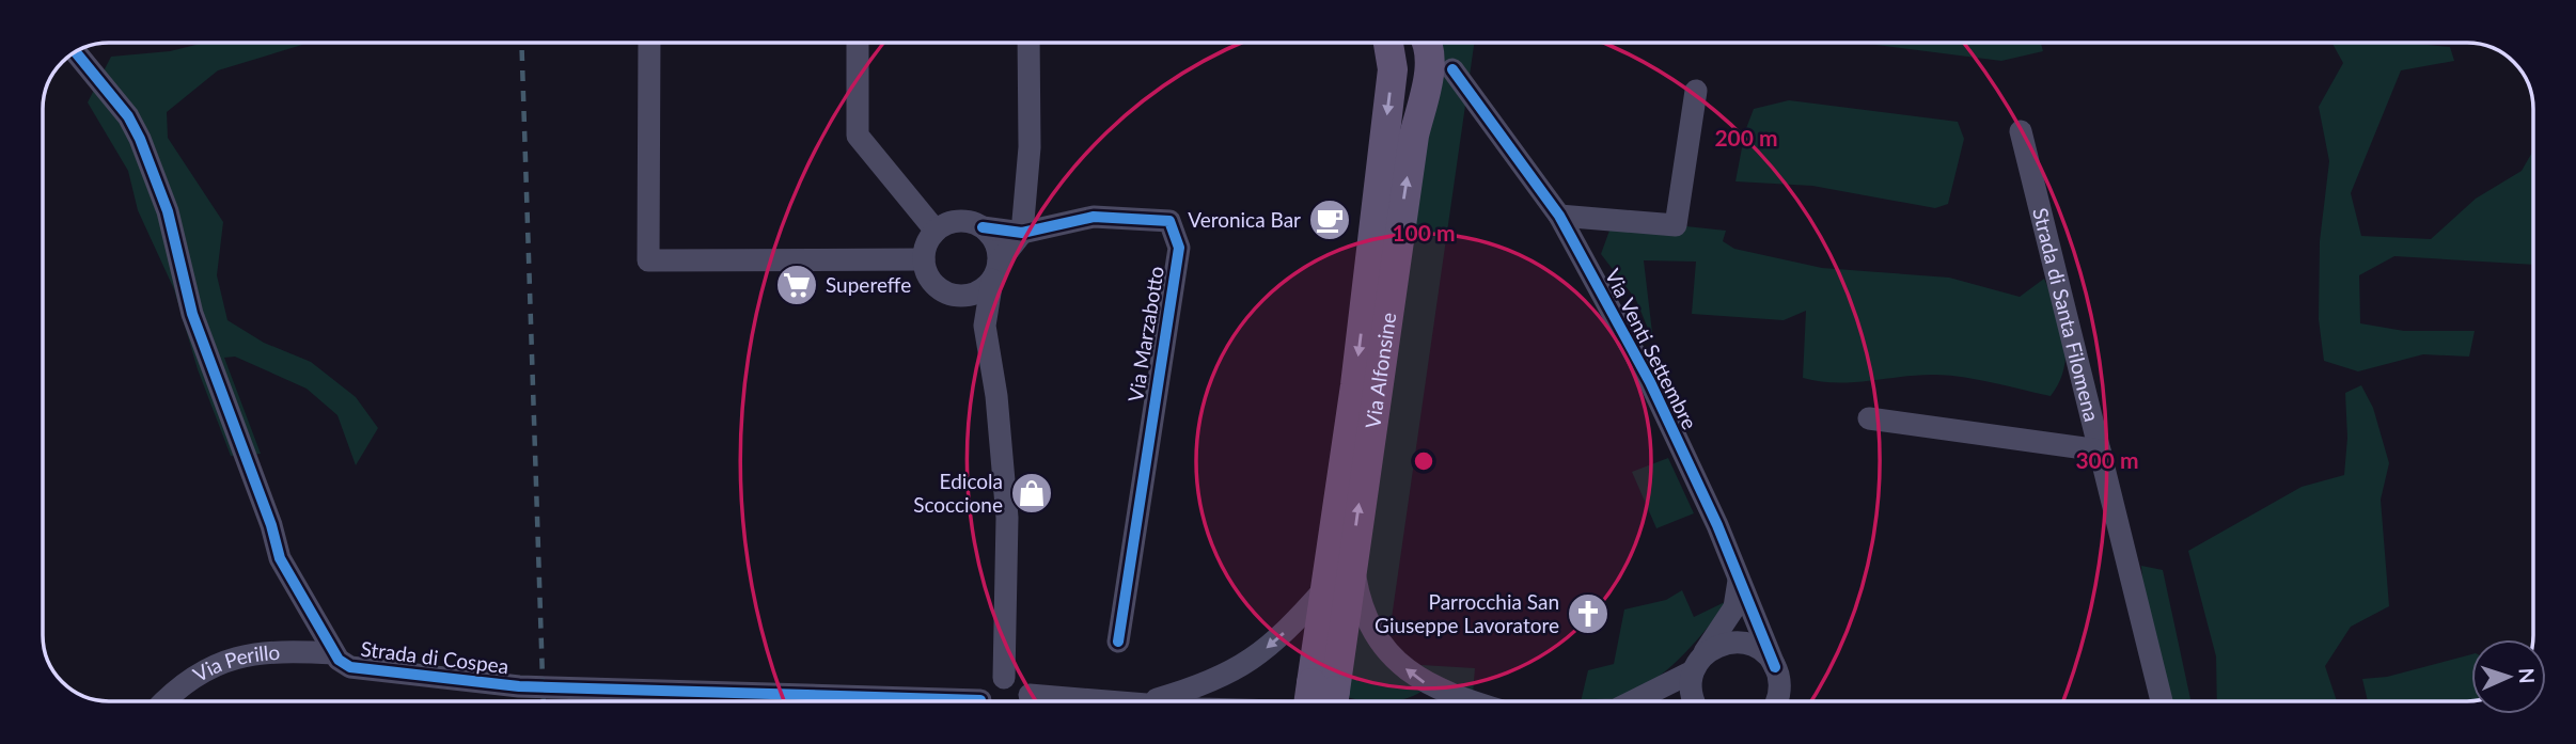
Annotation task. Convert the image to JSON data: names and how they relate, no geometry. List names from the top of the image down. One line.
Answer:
{"streets":{"main road":["Via Alfonsine"],"street":["Strada di Santa Filomena","Via Marzabotto","Via Venti Settembre","Strada di Cospea","Via Perillo"]},"crossings":[["Via Venti Settembre","Via Alfonsine"],["Strada di Cospea","Via Perillo"]],"places":{"cafe":["Veronica Bar"],"supermarket":["Supereffe"],"shop":["Edicola Scoccione"],"church":["Parrocchia San Giuseppe Lavoratore"]},"north":"right","rings":["200 m","100 m","300 m"]}
